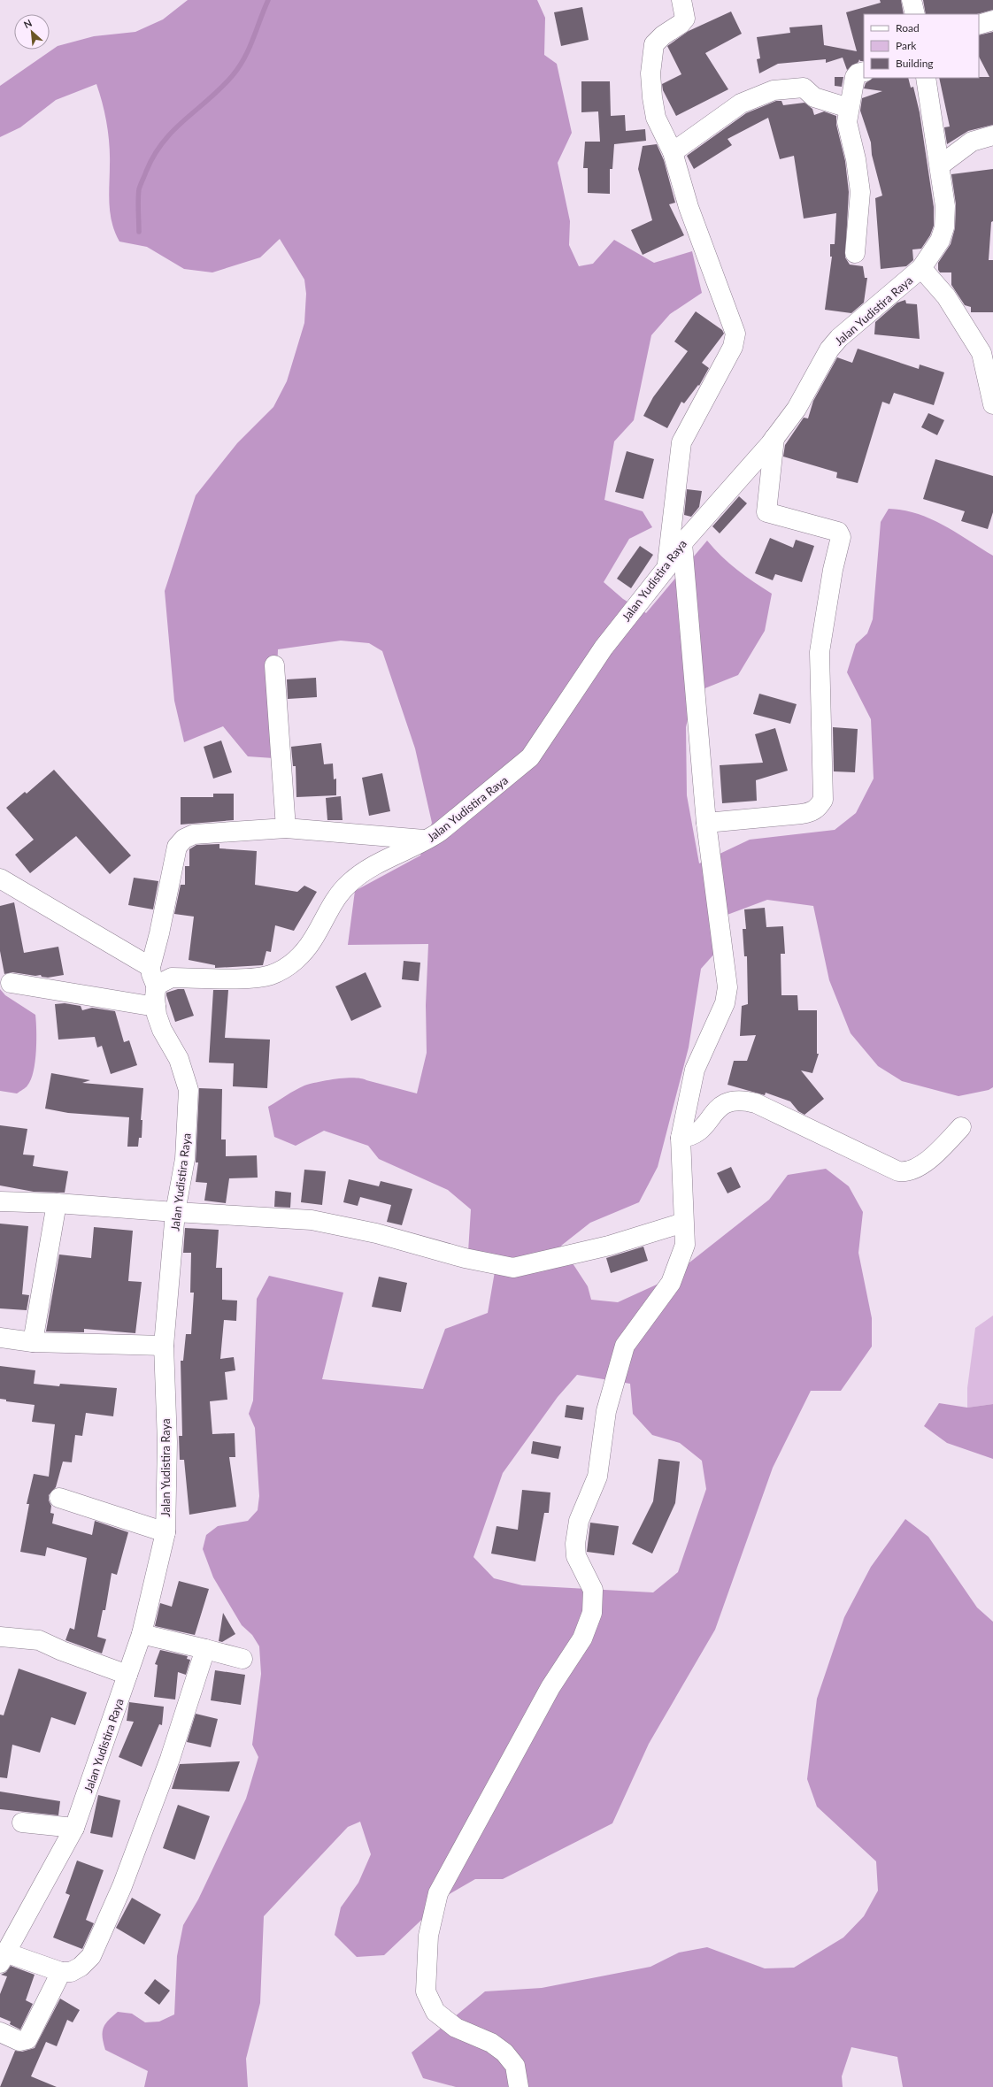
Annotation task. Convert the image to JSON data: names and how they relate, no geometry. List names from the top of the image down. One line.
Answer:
{"streets":{"street":["Jalan Yudistira Raya"]},"legend":["Road","Park","Building"],"north":"top left"}
